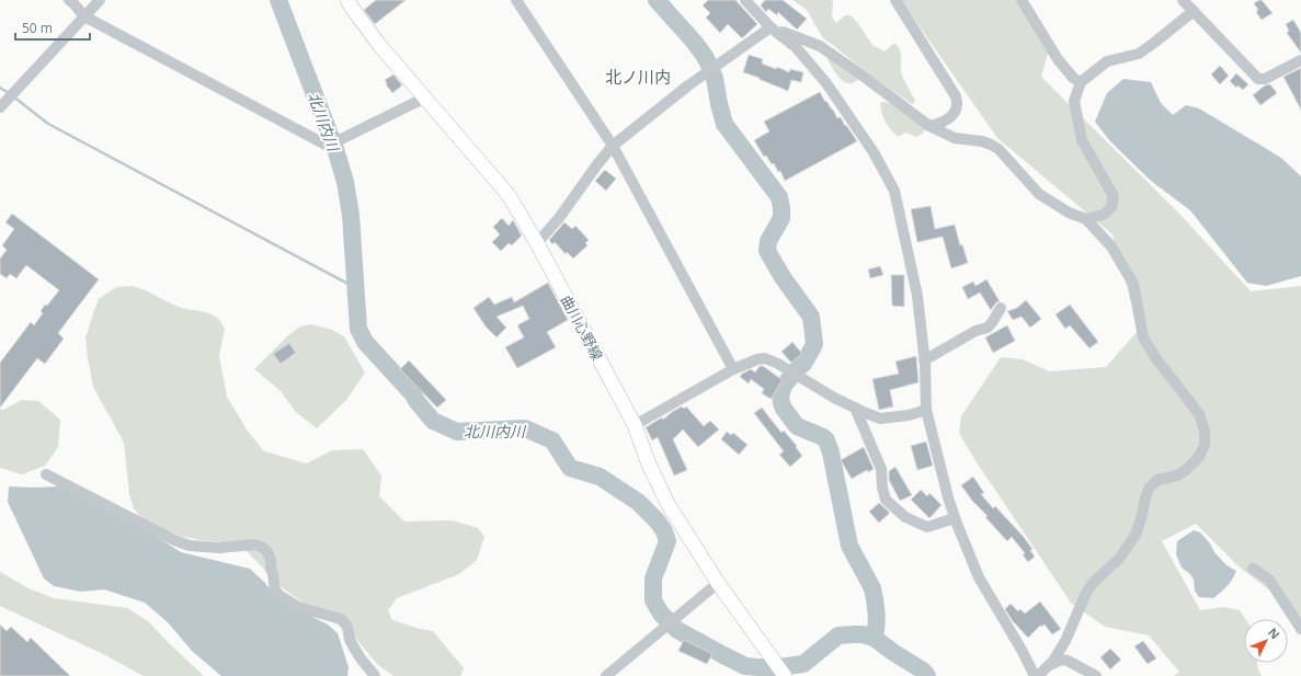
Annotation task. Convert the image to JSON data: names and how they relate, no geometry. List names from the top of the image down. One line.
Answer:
{"streets":{"main road":["曲川心野線"]},"districts":["北ノ川内"],"water":["北川内川"],"scale_bar":"50 m","north":"top right"}
